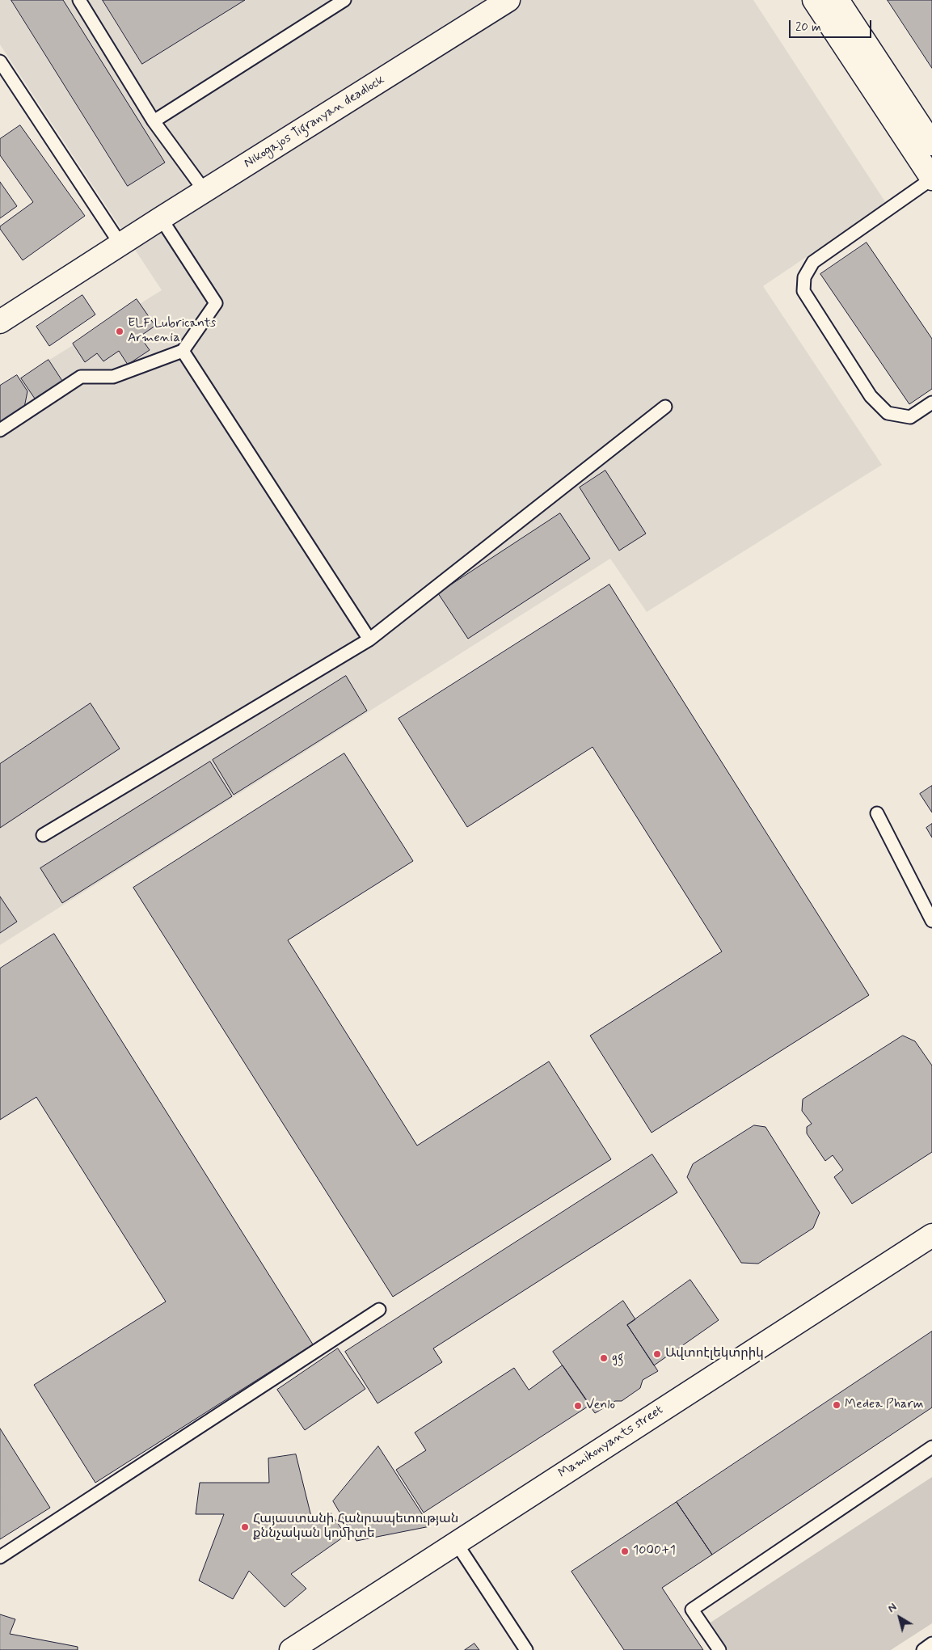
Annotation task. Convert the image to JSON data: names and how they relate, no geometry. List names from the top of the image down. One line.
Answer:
{"streets":{"street":["Nikogajos Tigranyan deadlock","Mamikonyants street"]},"places":["ELF Lubricants Armenia","Ավտոէլեկտրիկ","gg","Medea Pharm","Venlo","Հայաստանի Հանրապետության քննչական կոմիտե","1000+1"],"scale_bar":"20 m","north":"top left"}
